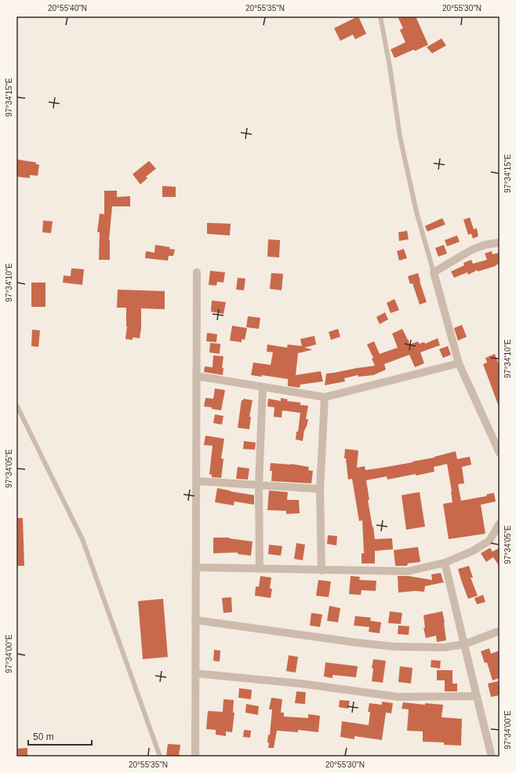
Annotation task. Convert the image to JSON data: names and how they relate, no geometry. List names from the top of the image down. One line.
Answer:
{"scale_bar":"50 m","coordinates":["20°55'40\"N","20°55'35\"N","20°55'30\"N","97°34'15\"E","97°34'10\"E","97°34'05\"E","97°34'00\"E"]}
